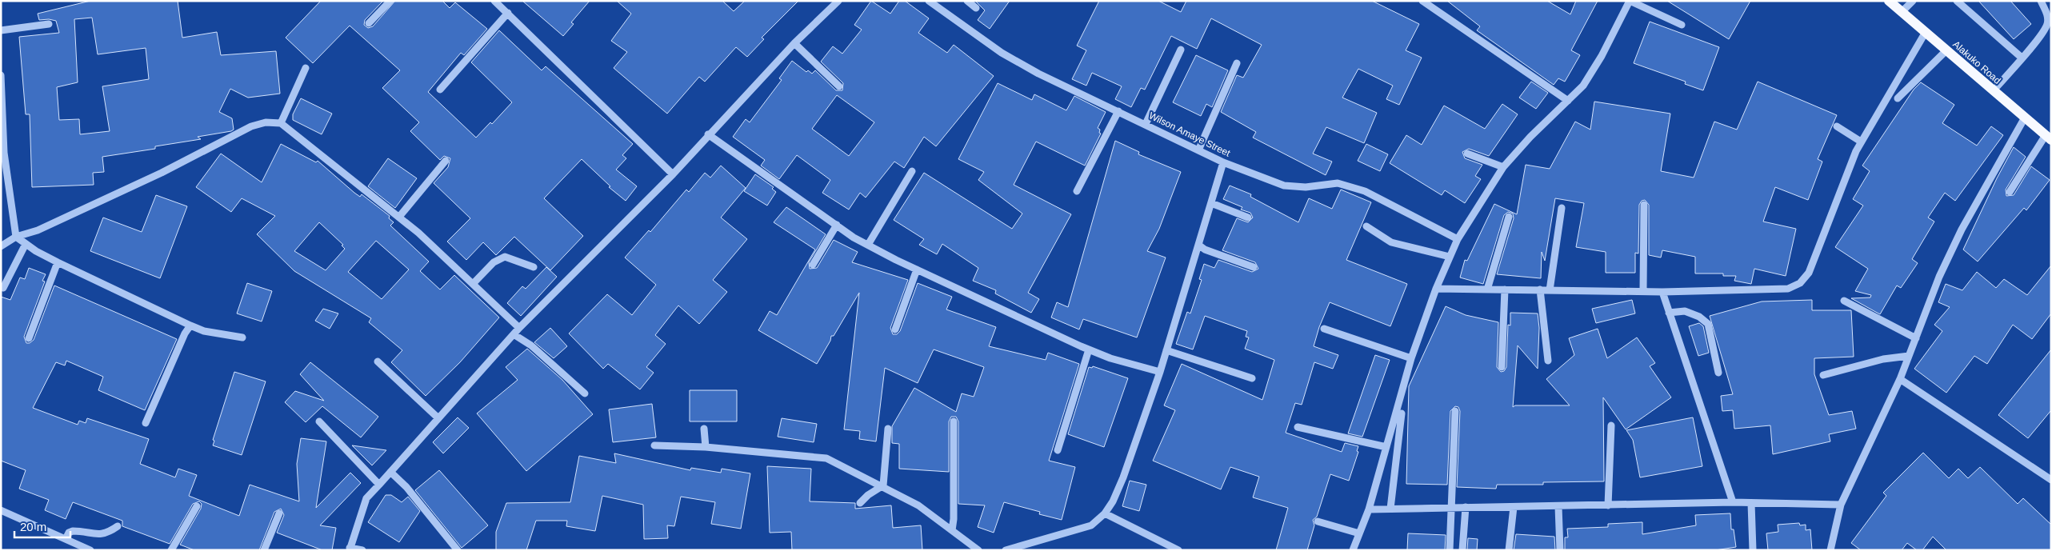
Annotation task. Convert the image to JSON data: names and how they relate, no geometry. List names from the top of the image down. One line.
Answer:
{"streets":{"main road":["Alakuko Road"],"street":["Wilson Amaye Street"]},"scale_bar":"20 m"}
